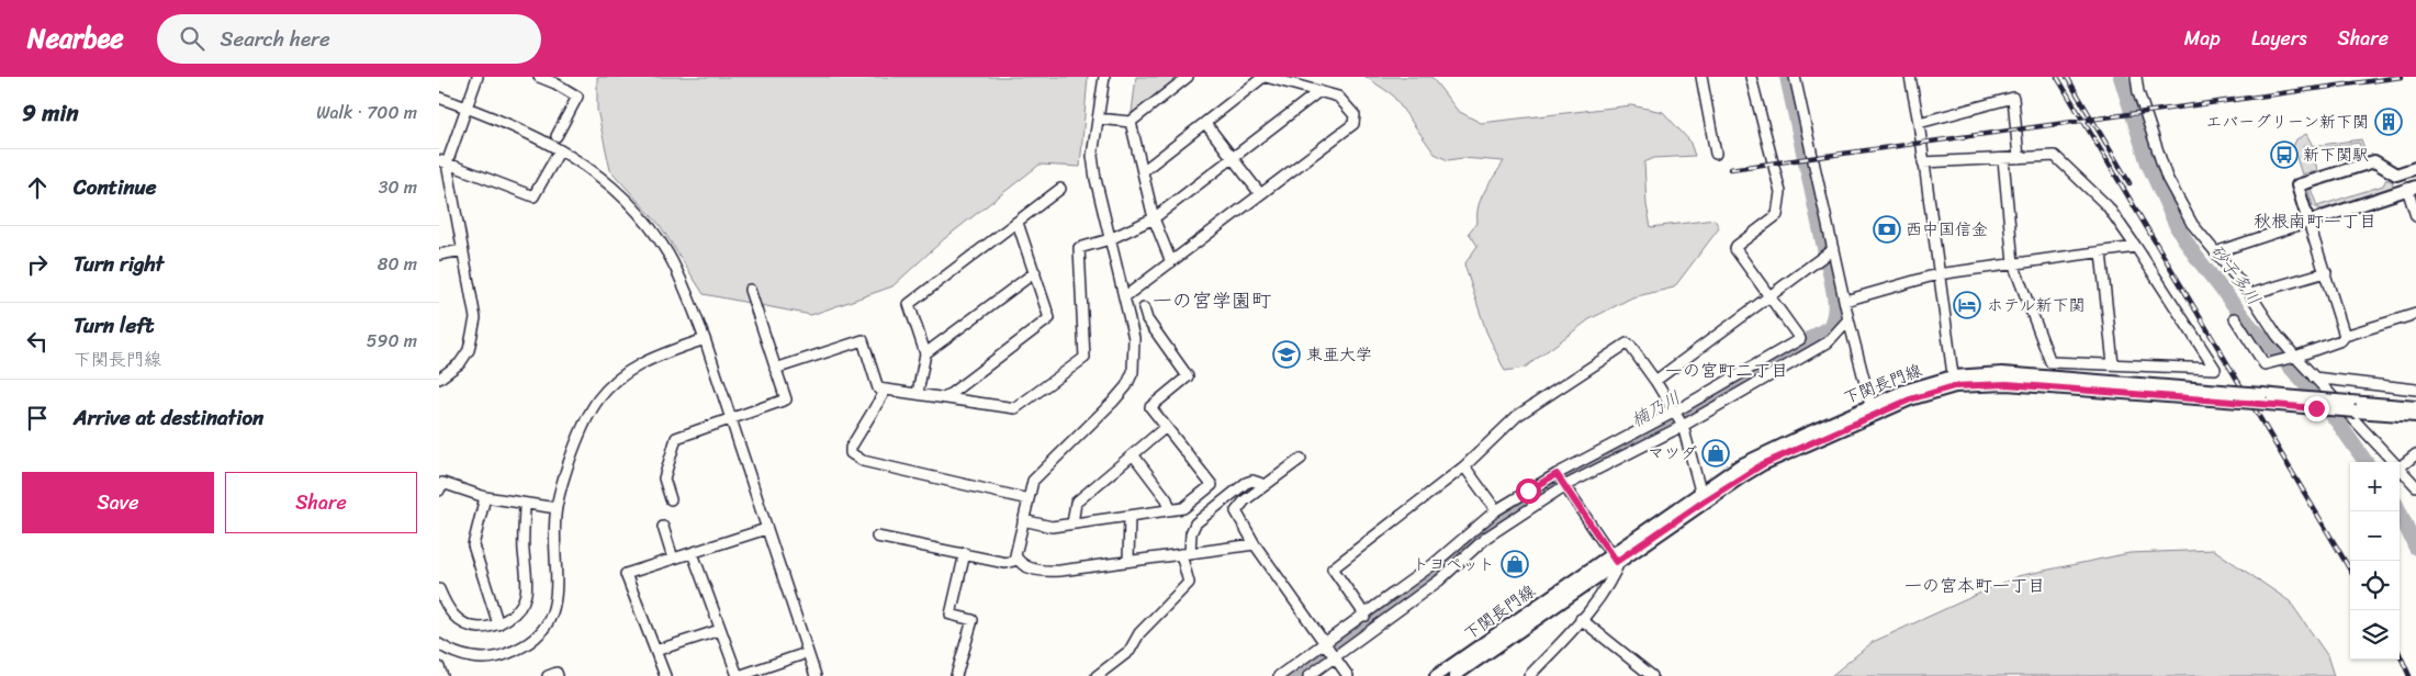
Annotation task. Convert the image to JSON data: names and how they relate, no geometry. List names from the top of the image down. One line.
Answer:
{"streets":{"main road":["下関長門線"]},"districts":["秋根南町一丁目","一の宮学園町","一の宮町二丁目","一の宮本町一丁目"],"water":["砂子多川","楠乃川"],"places":{"building":["エバーグリーン新下関"],"bus stop":["新下関駅"],"bank":["西中国信金"],"hotel":["ホテル新下関"],"school or university":["東亜大学"],"shop":["マツダ","トヨペット"]},"page":{"header":"Nearbee","search":"Search here","nav":["Map","Layers","Share"],"heading":["9 min","Walk · 700 m"],"list":[["Continue","30 m"],["Turn right","80 m"],["Turn left","下関長門線","590 m"],"Arrive at destination"],"buttons":["Save","Share"],"map_buttons":["+","−"]}}
